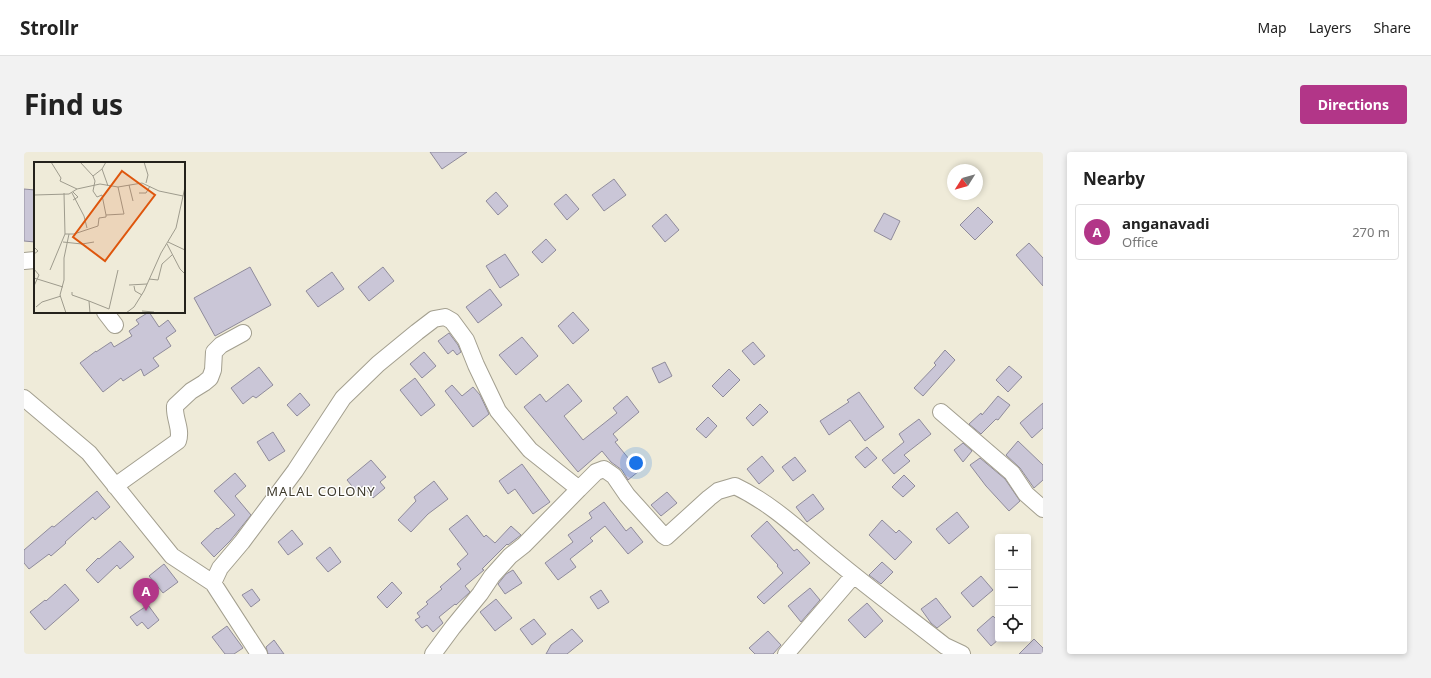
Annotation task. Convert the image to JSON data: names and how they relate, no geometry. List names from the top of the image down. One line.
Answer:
{"districts":["MALAL COLONY"],"north":"bottom left","page":{"header":"Strollr","nav":["Map","Layers","Share"],"title":"Find us","buttons":"Directions","heading":"Nearby","list":[{"mark":"A","name":"anganavadi","note":"Office","value":"270 m"}],"map_buttons":["+","−"],"pins":"A"}}
